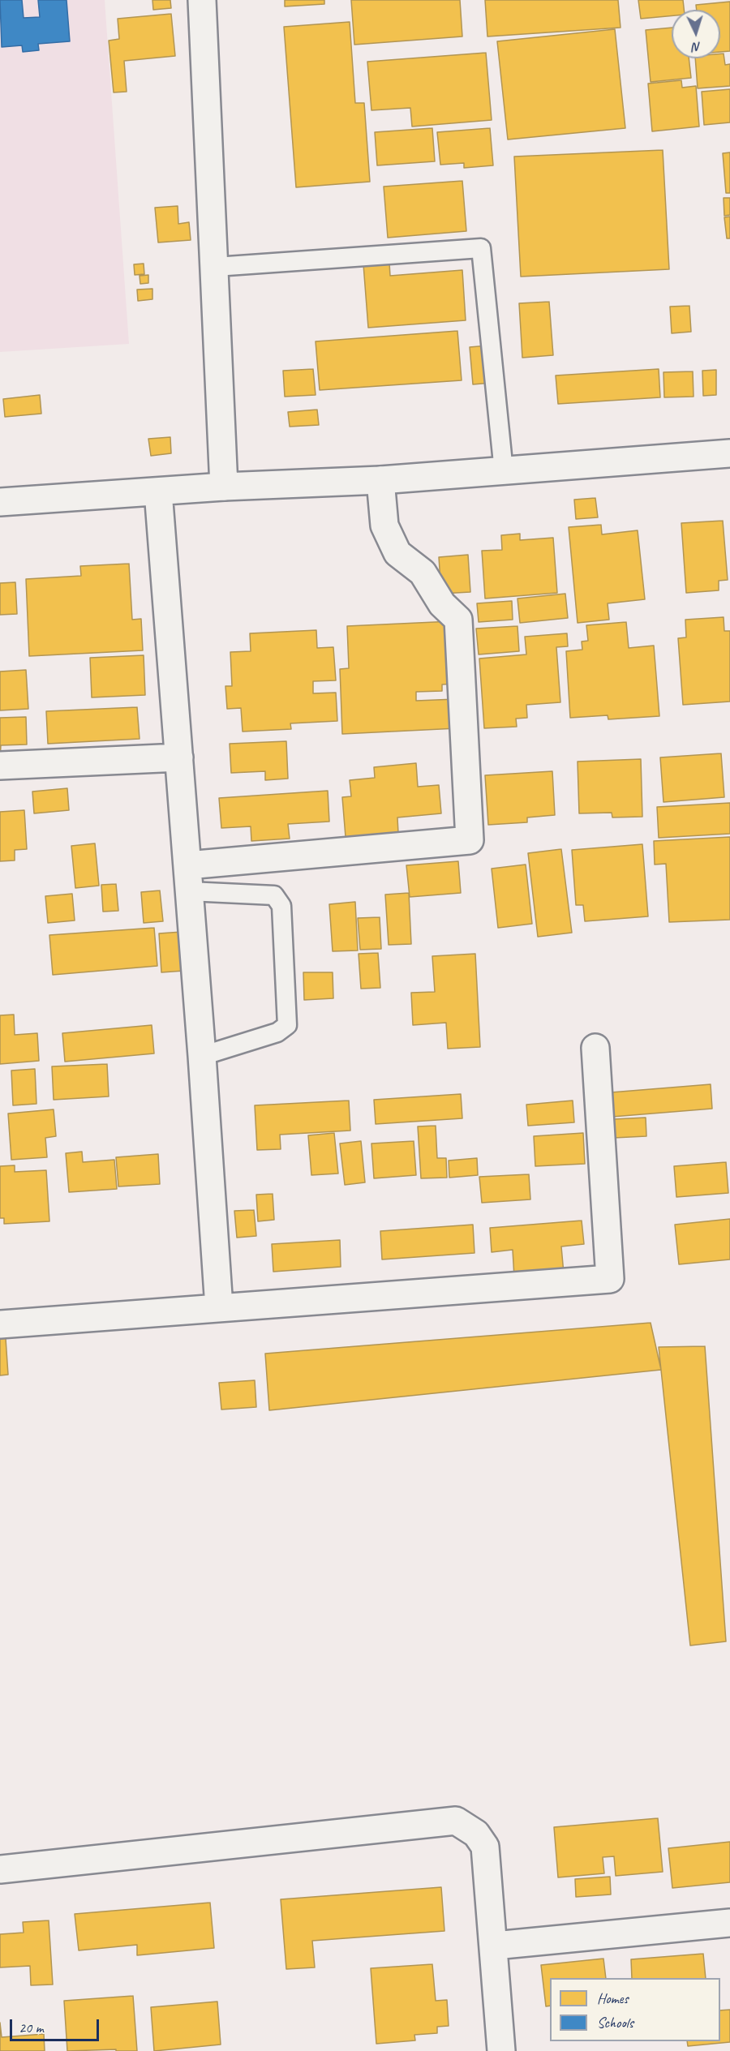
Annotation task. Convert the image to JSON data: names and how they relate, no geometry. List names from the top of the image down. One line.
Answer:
{"legend":["Homes","Schools"],"scale_bar":"20 m","north":"bottom"}
